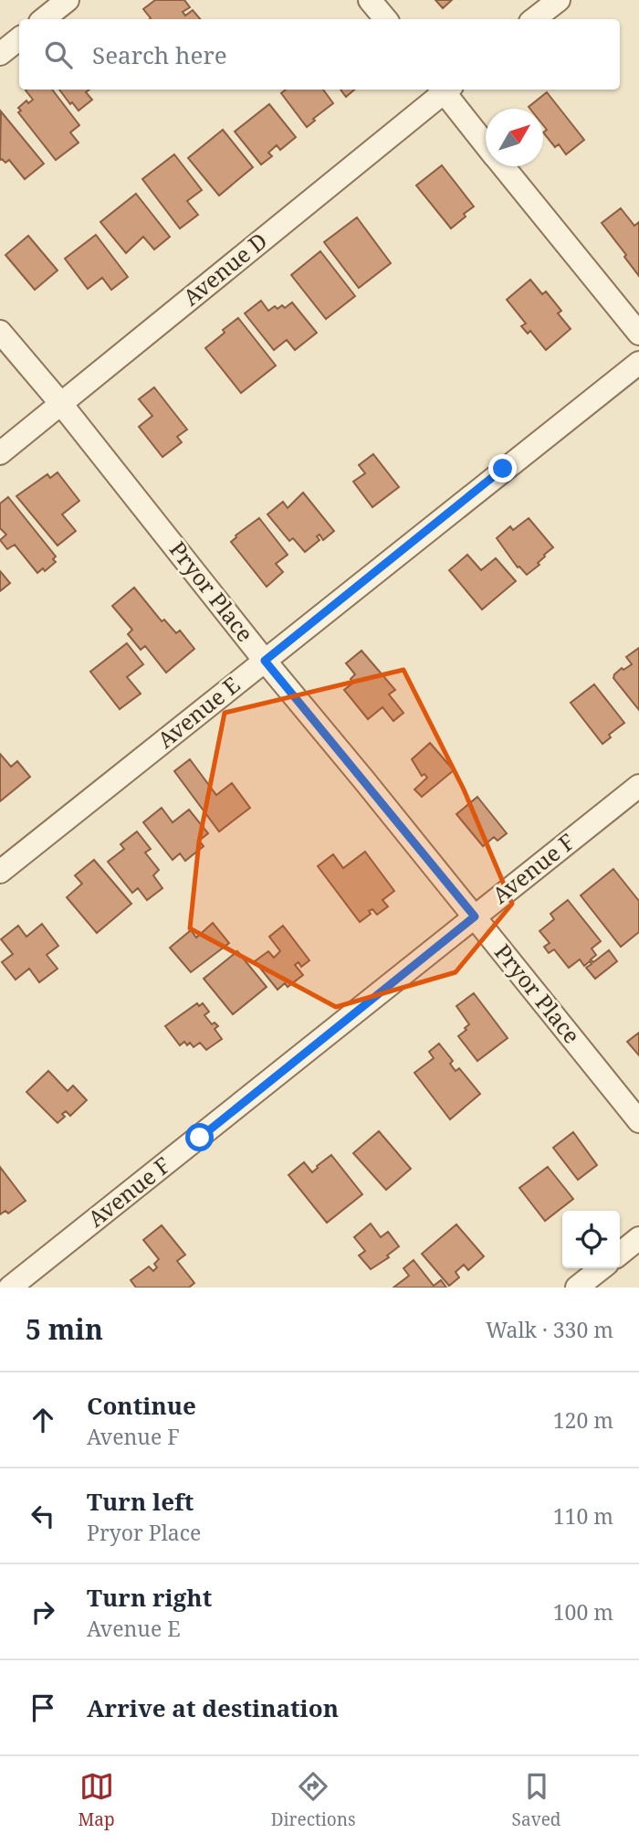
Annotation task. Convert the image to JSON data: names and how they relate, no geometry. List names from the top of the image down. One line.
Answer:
{"streets":{"street":["Avenue D","Pryor Place","Avenue E","Avenue F"]},"crossings":[["Avenue D","Pryor Place"],["Pryor Place","Avenue E"],["Pryor Place","Avenue F"]],"north":"top right","page":{"search":"Search here","heading":["5 min","Walk · 330 m"],"list":[["Continue","Avenue F","120 m"],["Turn left","Pryor Place","110 m"],["Turn right","Avenue E","100 m"],"Arrive at destination"],"nav":["Map","Directions","Saved"]}}
